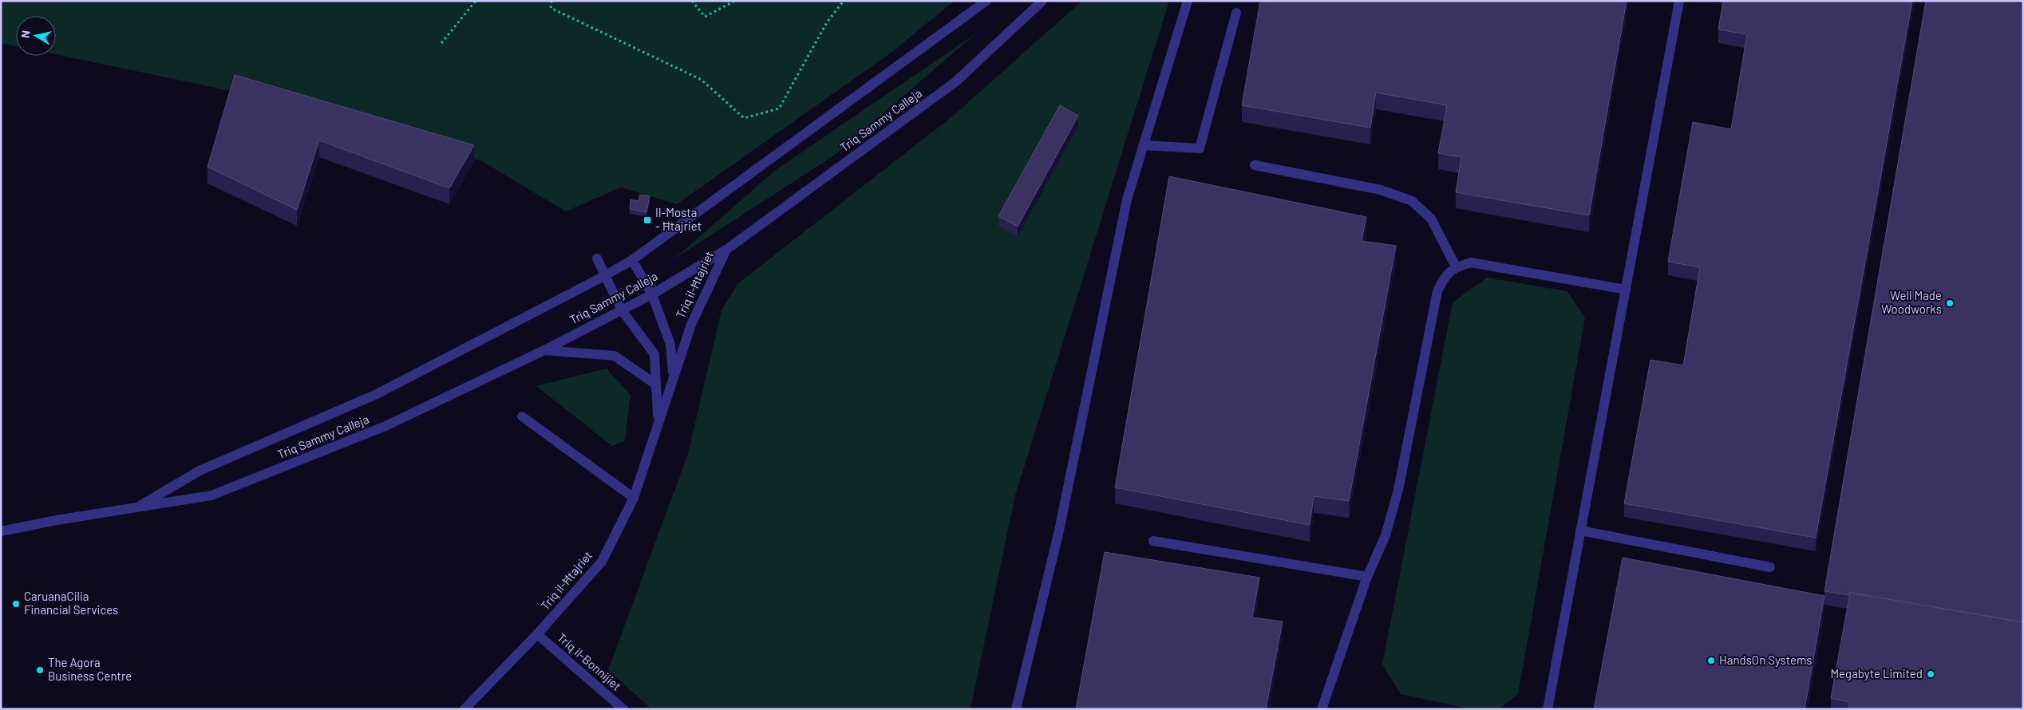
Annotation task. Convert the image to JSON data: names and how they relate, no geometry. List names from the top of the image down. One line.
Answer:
{"streets":{"street":["Triq Sammy Calleja","Triq il-Ħtajriet","Triq il-Bonnijiet"]},"crossings":[["Triq Sammy Calleja","Triq il-Ħtajriet"],["Triq il-Ħtajriet","Triq il-Bonnijiet"]],"places":{"transit":["Il-Mosta - Ħtajriet"],"other":["Well Made Woodworks","CaruanaCilia Financial Services","HandsOn Systems","The Agora Business Centre","Megabyte Limited"]},"north":"left"}
